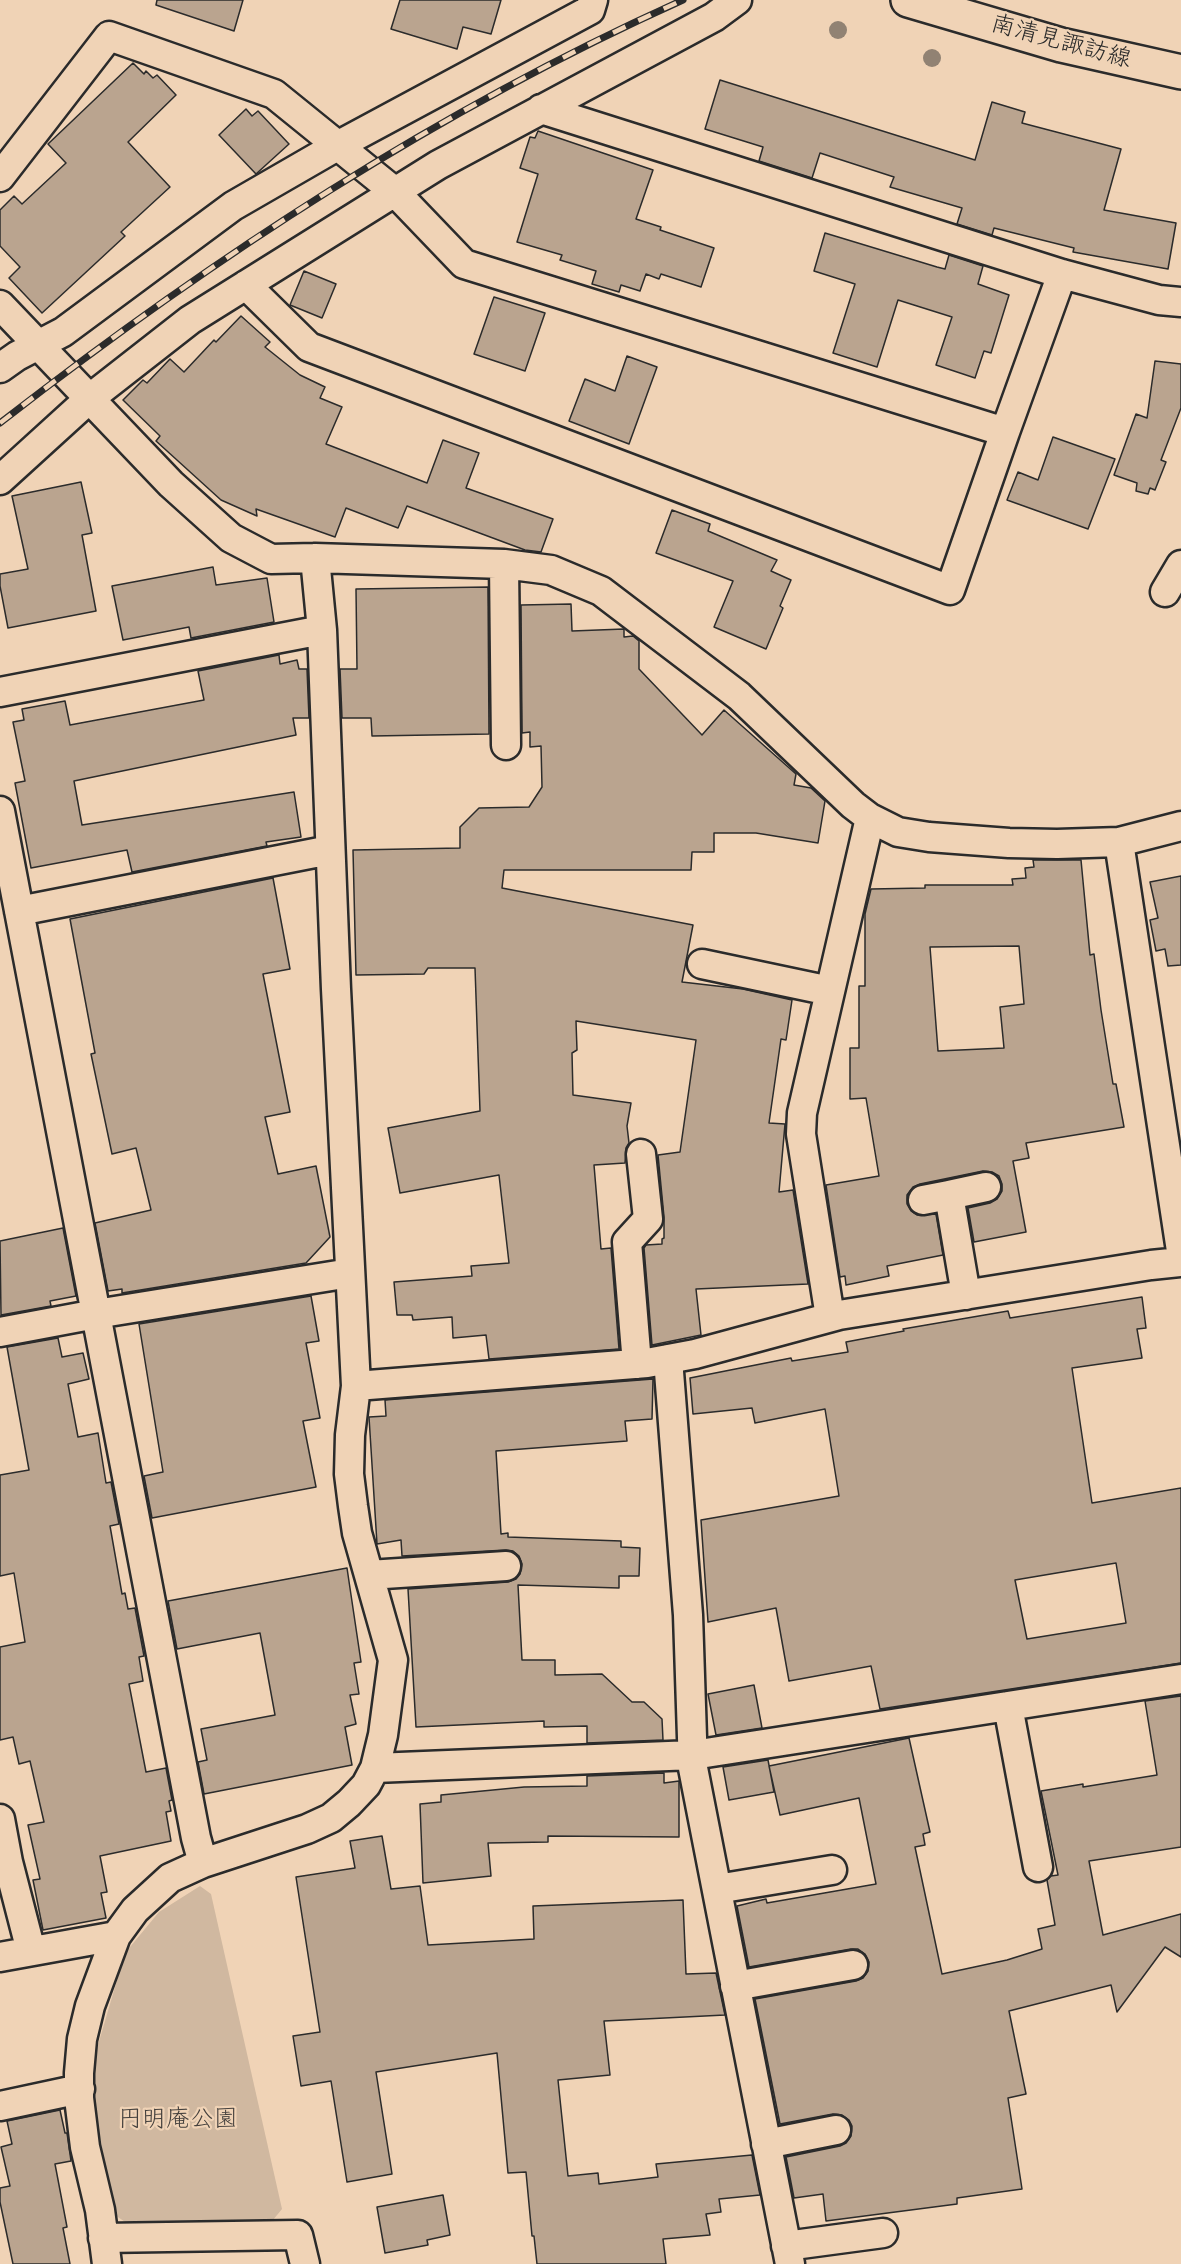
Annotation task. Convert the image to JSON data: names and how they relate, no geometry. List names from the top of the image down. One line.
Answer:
{"streets":{"street":["南清見諏訪線"]},"parks":["円明庵公園"]}
